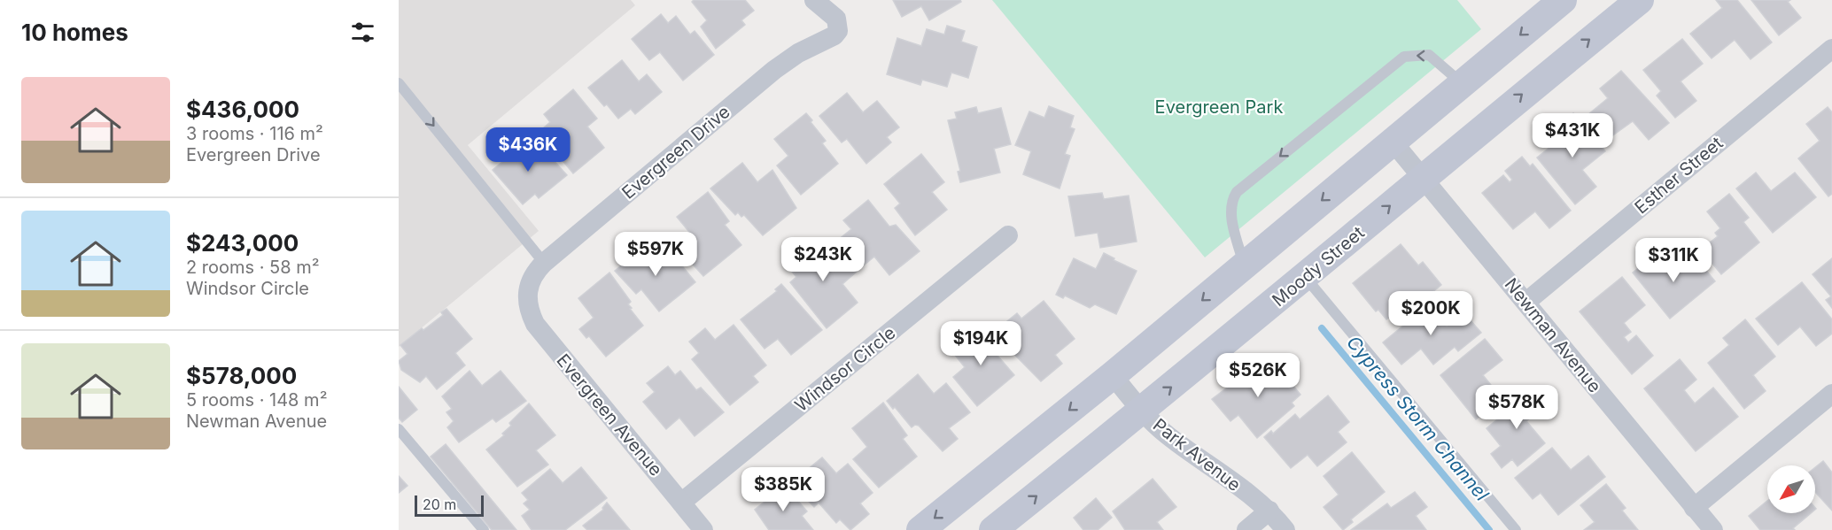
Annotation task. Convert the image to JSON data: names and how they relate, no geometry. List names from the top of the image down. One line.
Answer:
{"streets":{"main road":["Moody Street"],"street":["Evergreen Drive","Esther Street","Newman Avenue","Windsor Circle","Evergreen Avenue","Park Avenue"]},"crossings":[["Evergreen Drive","Evergreen Avenue"],["Esther Street","Newman Avenue"],["Moody Street","Newman Avenue"],["Moody Street","Park Avenue"],["Windsor Circle","Evergreen Avenue"]],"water":["Cypress Storm Channel"],"parks":["Evergreen Park"],"scale_bar":"20 m","north":"bottom left","page":{"heading":"10 homes","list":[{"name":"$436,000","note":"3 rooms · 116 m² · Evergreen Drive"},{"name":"$243,000","note":"2 rooms · 58 m² · Windsor Circle"},{"name":"$578,000","note":"5 rooms · 148 m² · Newman Avenue"}],"price":["$431K","$436K","$597K","$243K","$311K","$200K","$194K","$526K","$578K","$385K"],"scale":"20 m"}}
